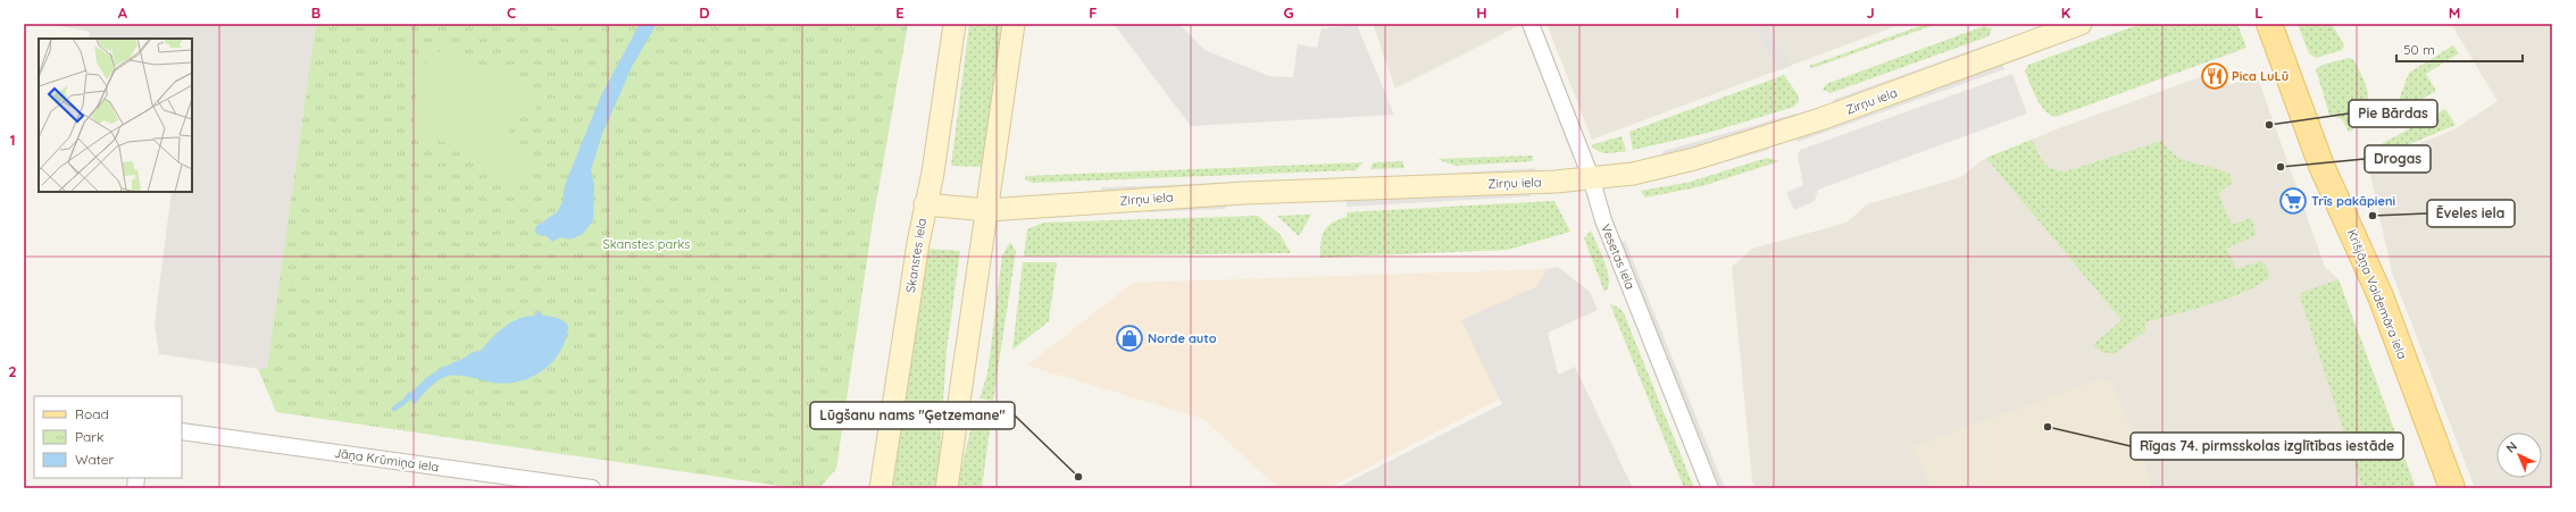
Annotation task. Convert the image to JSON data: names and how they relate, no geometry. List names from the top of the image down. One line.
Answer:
{"streets":{"main road":["Zirņu iela","Skanstes iela","Krišjāņa Valdemāra iela"],"street":["Vesetas iela","Jāņa Krūmiņa iela"]},"crossings":[["Zirņu iela","Skanstes iela"],["Zirņu iela","Vesetas iela"]],"parks":["Skanstes parks"],"places":{"restaurant":["Pica LuLū"],"other":["Pie Bārdas","Drogas","Ēveles iela","Rīgas 74. pirmsskolas izglītības iestāde","Lūgšanu nams \"Ģetzemane\""],"supermarket":["Trīs pakāpieni"],"shop":["Norde auto"]},"legend":["Road","Park","Water"],"scale_bar":"50 m","north":"top left","grid":{"columns":["A","B","C","D","E","F","G","H","I","J","K","L","M"],"rows":["1","2"]}}
